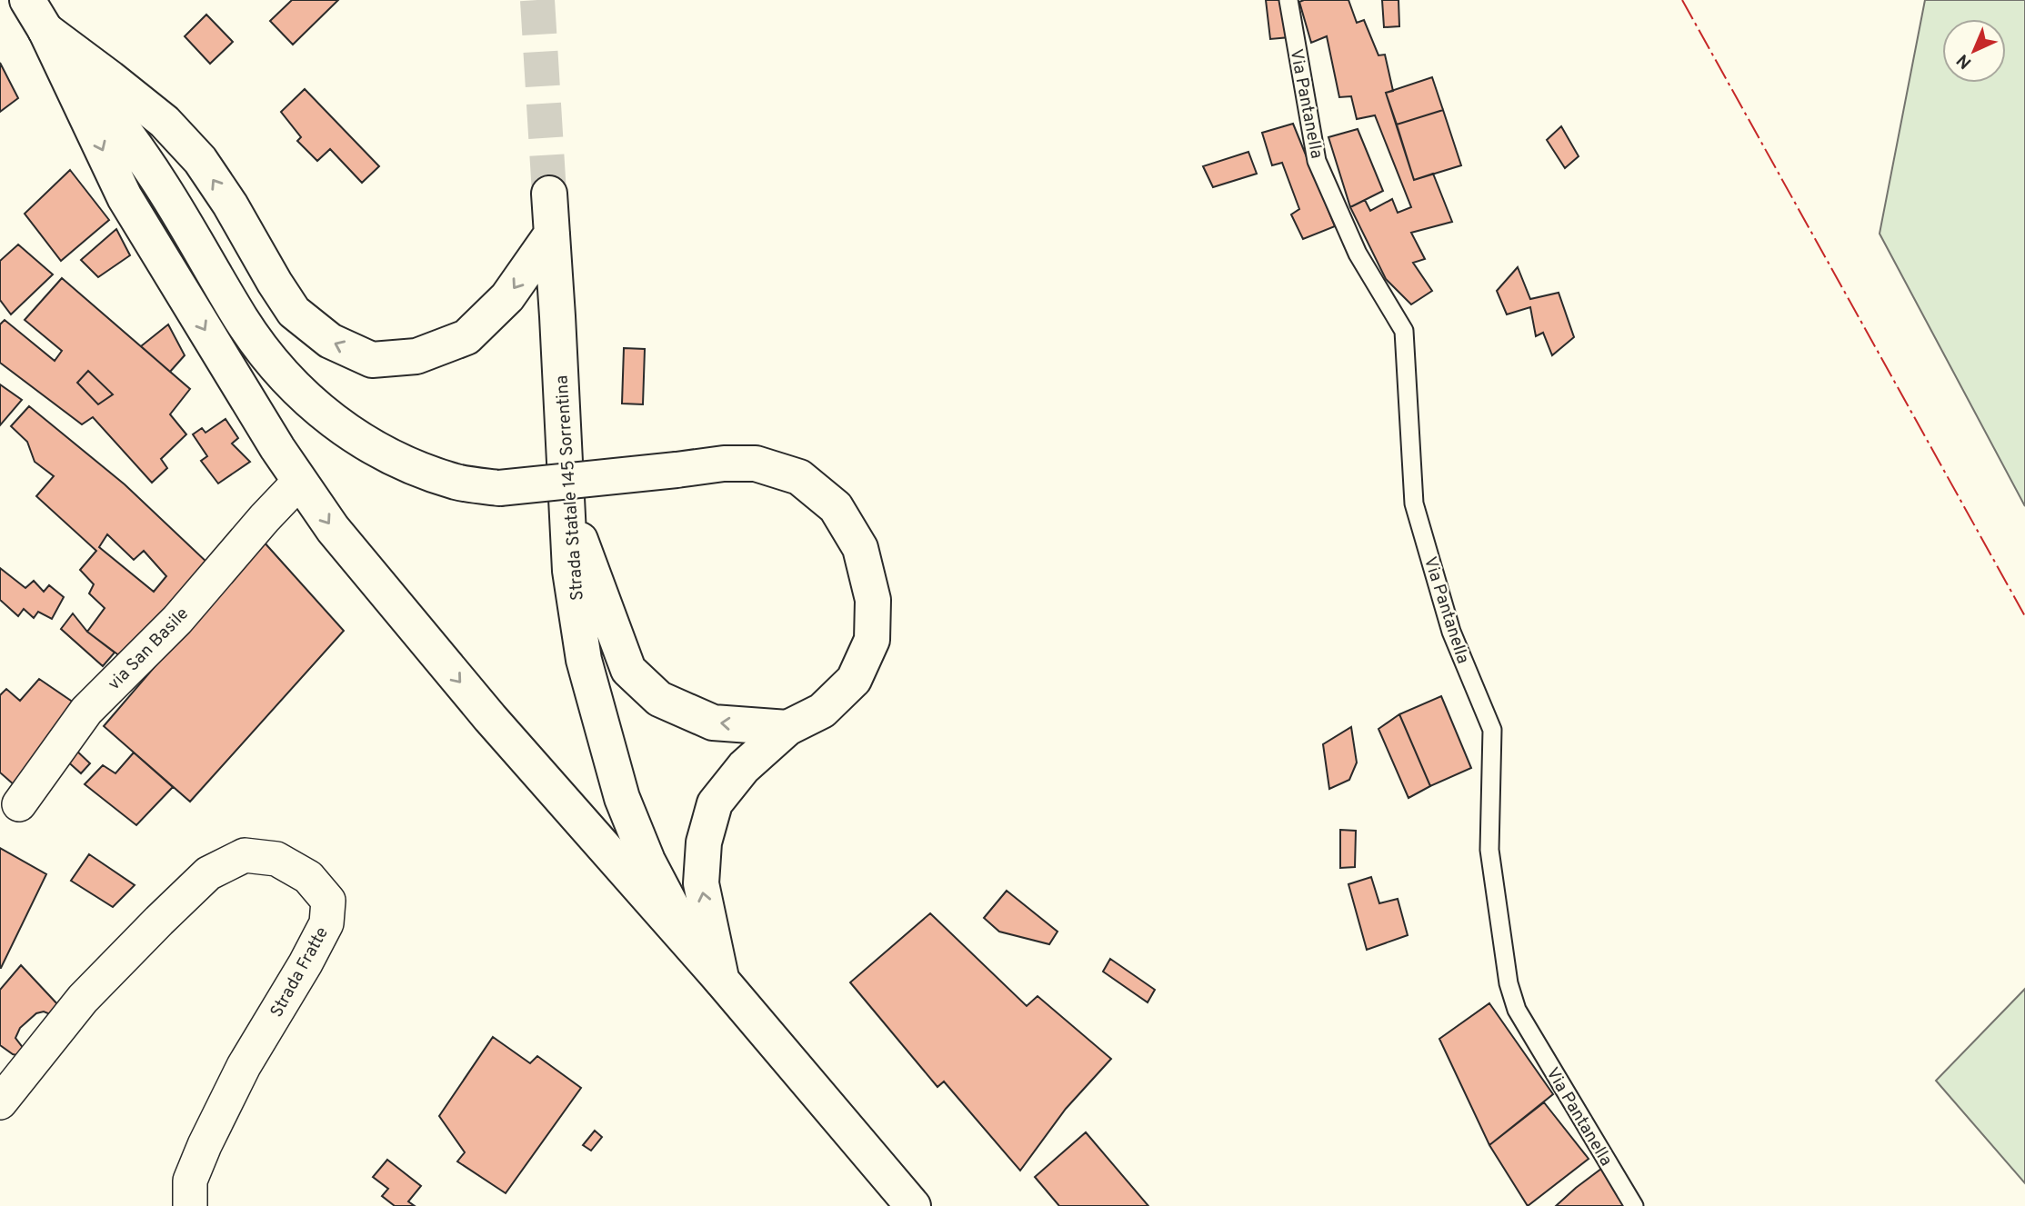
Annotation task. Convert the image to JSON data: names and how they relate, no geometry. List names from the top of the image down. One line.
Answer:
{"streets":{"main road":["Strada Statale 145 Sorrentina"],"street":["via San Basile","Strada Fratte"],"lane":["Via Pantanella"]},"north":"bottom left"}
